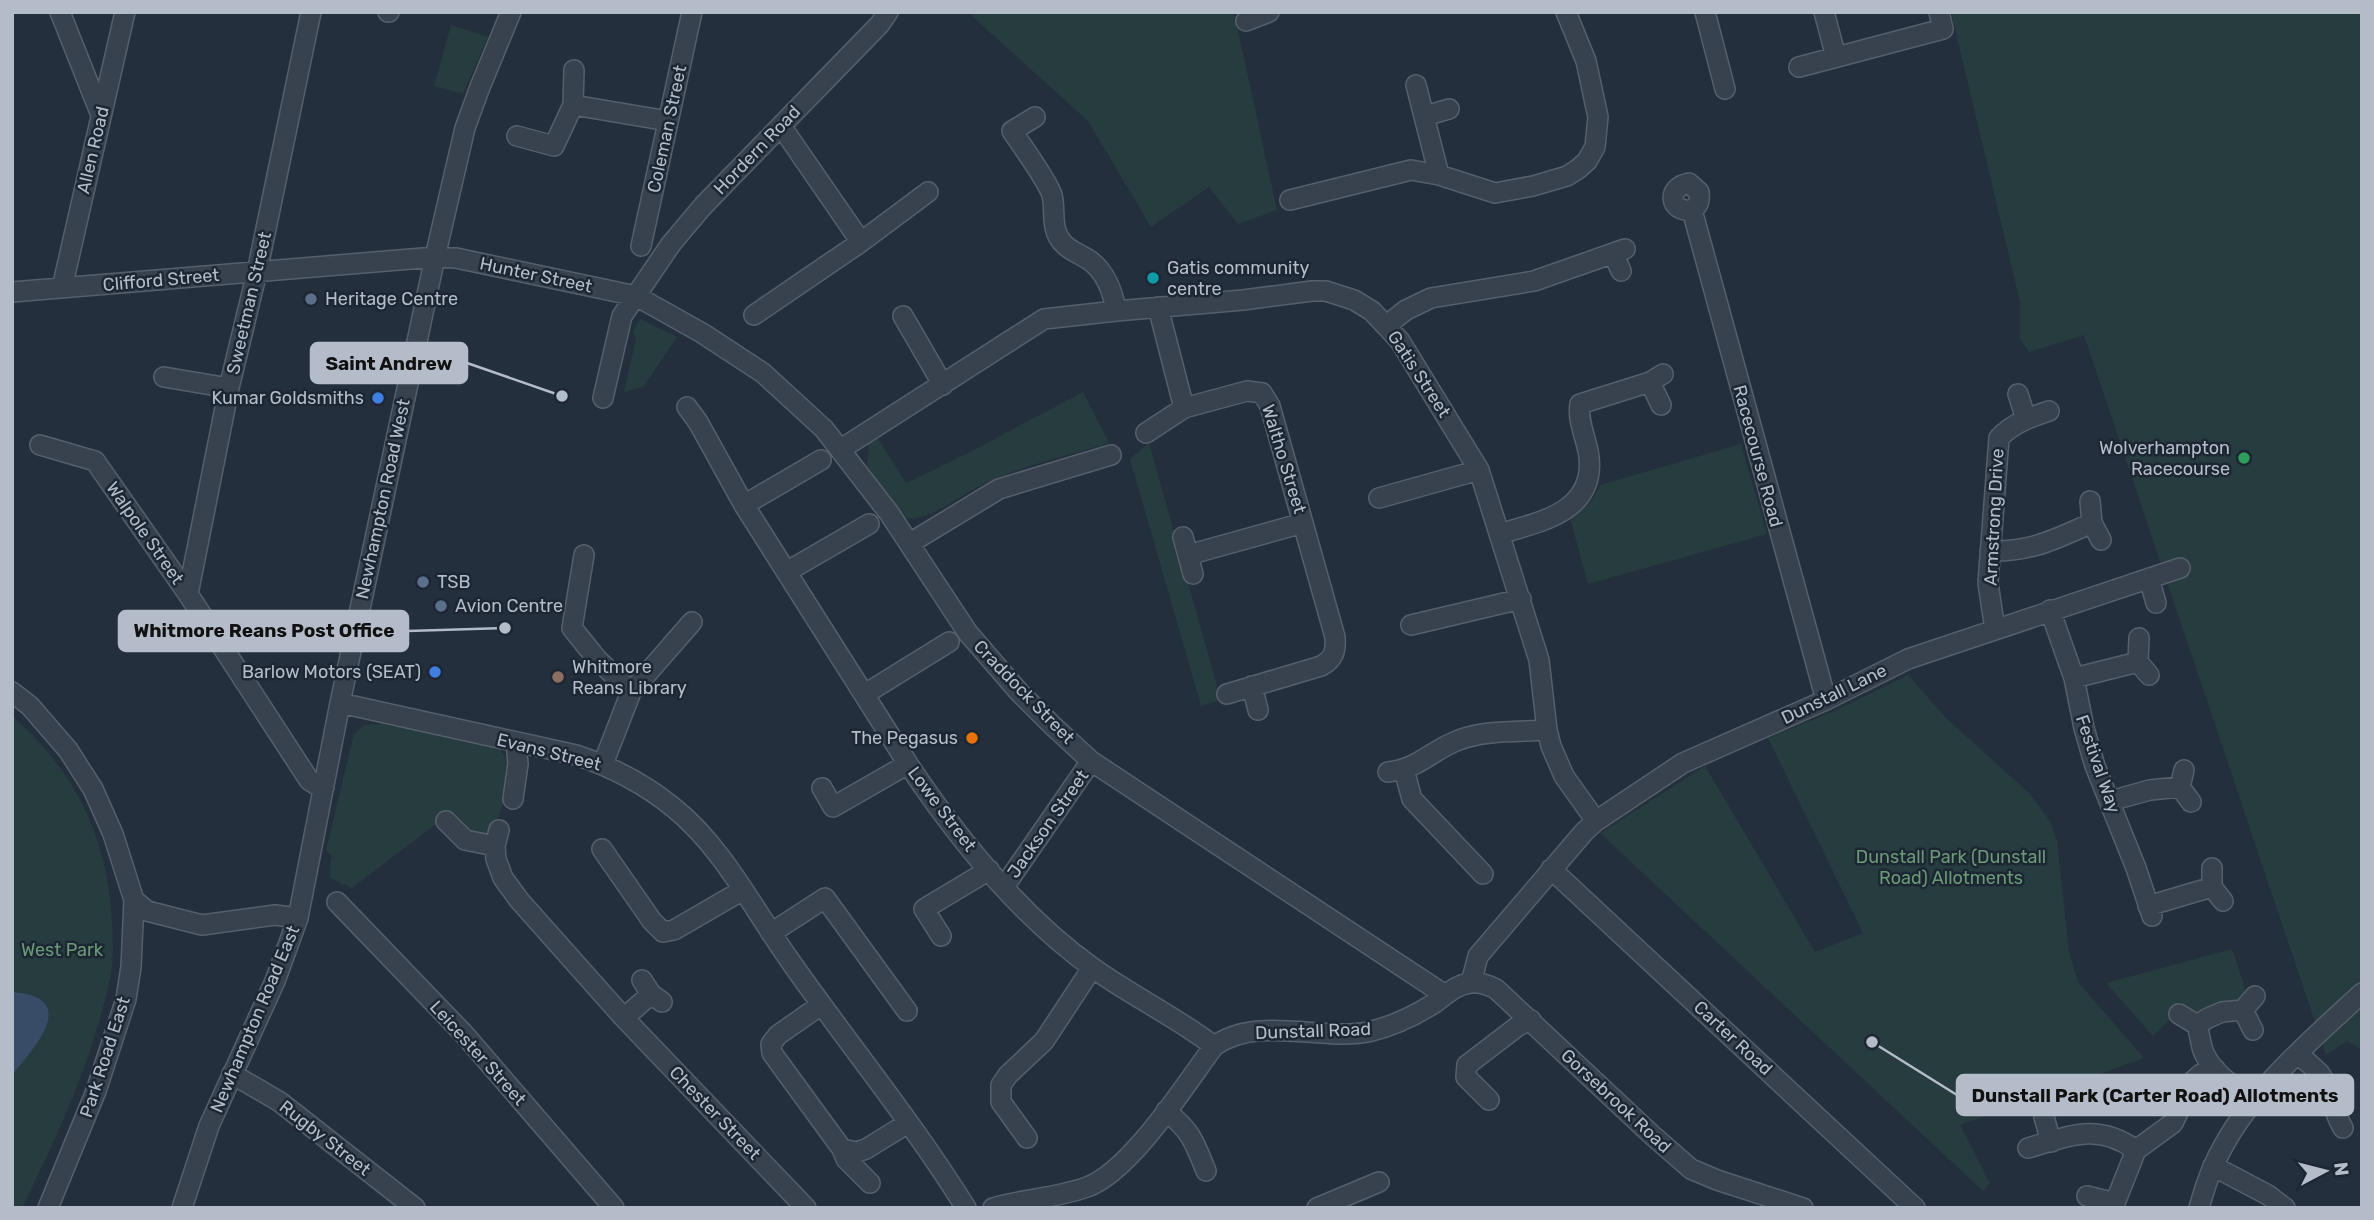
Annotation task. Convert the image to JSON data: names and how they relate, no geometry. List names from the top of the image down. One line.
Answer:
{"streets":{"street":["Coleman Street","Allen Road","Hordern Road","Hunter Street","Clifford Street","Sweetman Street","Gatis Street","Racecourse Road","Waltho Street","Newhampton Road West","Armstrong Drive","Walpole Street","Craddock Street","Dunstall Lane","Evans Street","Festival Way","Lowe Street","Jackson Street","Newhampton Road East","Dunstall Road","Carter Road","Leicester Street","Park Road East","Gorsebrook Road","Chester Street","Rugby Street"]},"crossings":[["Allen Road","Clifford Street"],["Hordern Road","Hunter Street"],["Hordern Road","Craddock Street"],["Hunter Street","Clifford Street"],["Hunter Street","Newhampton Road West"],["Hunter Street","Craddock Street"],["Clifford Street","Sweetman Street"],["Clifford Street","Newhampton Road West"],["Sweetman Street","Walpole Street"],["Gatis Street","Craddock Street"],["Gatis Street","Dunstall Lane"],["Racecourse Road","Dunstall Lane"],["Newhampton Road West","Walpole Street"],["Newhampton Road West","Evans Street"],["Newhampton Road West","Newhampton Road East"],["Armstrong Drive","Dunstall Lane"],["Walpole Street","Newhampton Road East"],["Craddock Street","Jackson Street"],["Craddock Street","Dunstall Road"],["Dunstall Lane","Festival Way"],["Dunstall Lane","Carter Road"],["Lowe Street","Jackson Street"],["Lowe Street","Dunstall Road"],["Newhampton Road East","Rugby Street"]],"parks":["Dunstall Park (Dunstall Road) Allotments","West Park"],"places":["Gatis community centre","Heritage Centre","Saint Andrew","Kumar Goldsmiths","Wolverhampton Racecourse","TSB","Avion Centre","Whitmore Reans Post Office","Barlow Motors (SEAT)","Whitmore Reans Library","The Pegasus","Dunstall Park (Carter Road) Allotments"],"north":"right"}
